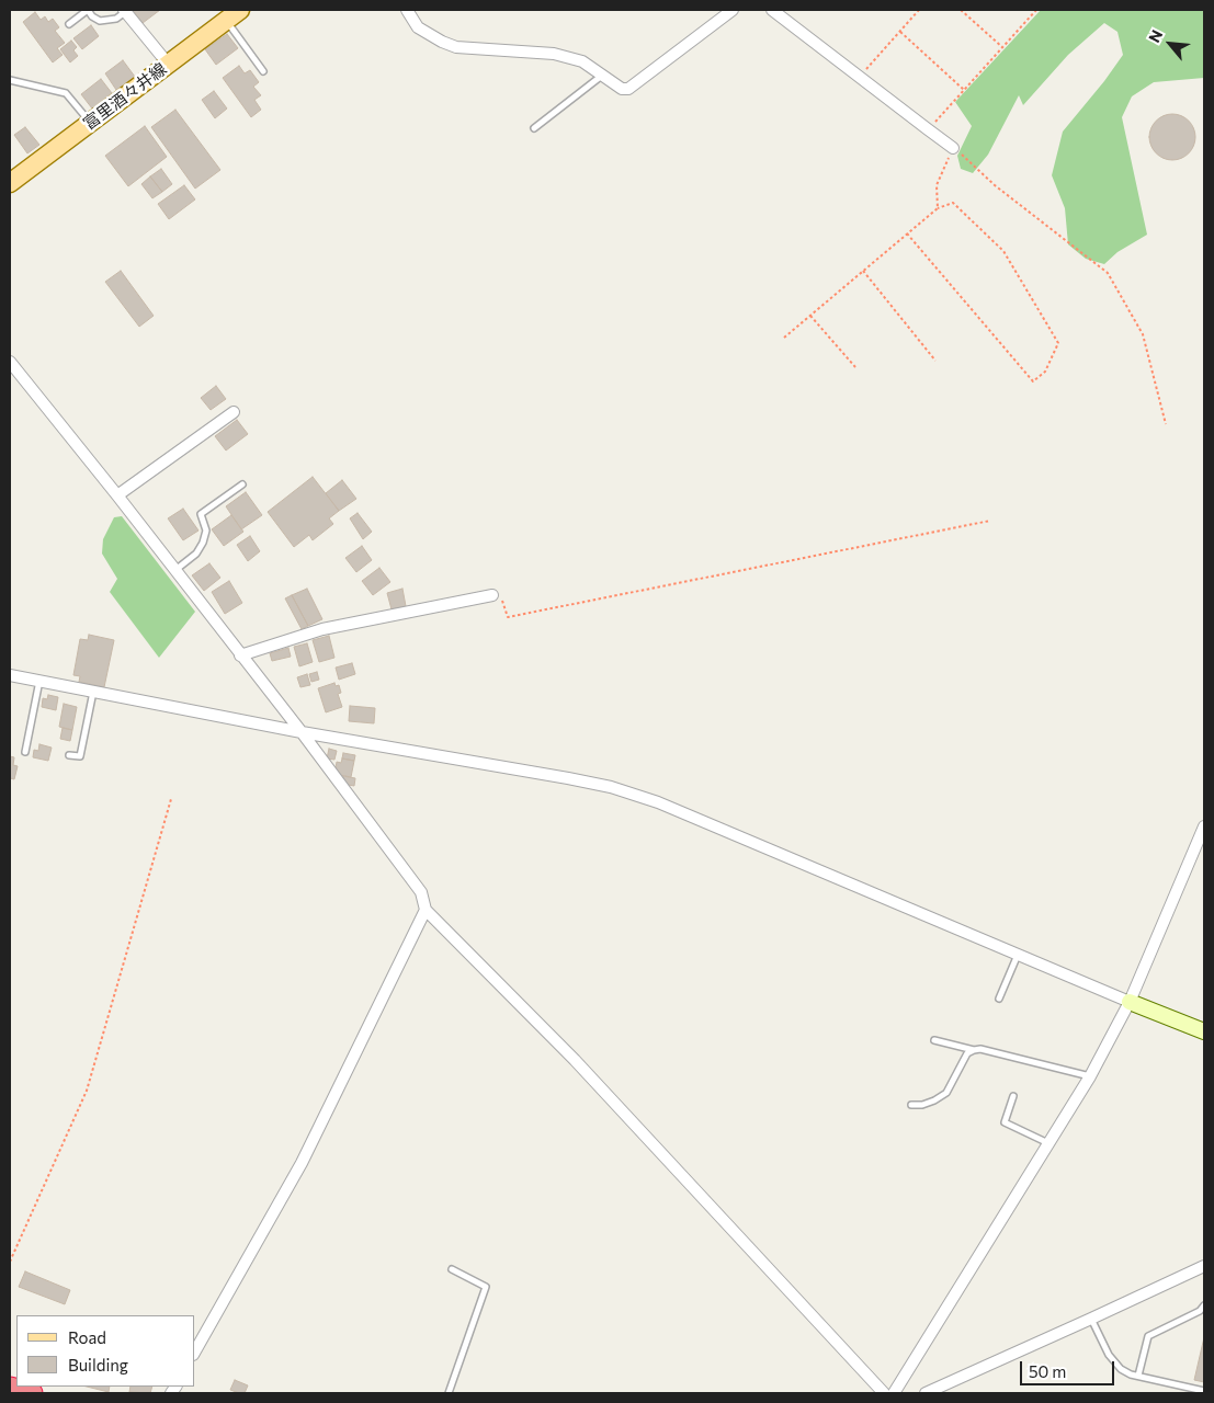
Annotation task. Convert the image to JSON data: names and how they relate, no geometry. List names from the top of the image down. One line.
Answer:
{"streets":{"main road":["富里酒々井線"]},"legend":["Road","Building"],"scale_bar":"50 m","north":"top left"}
